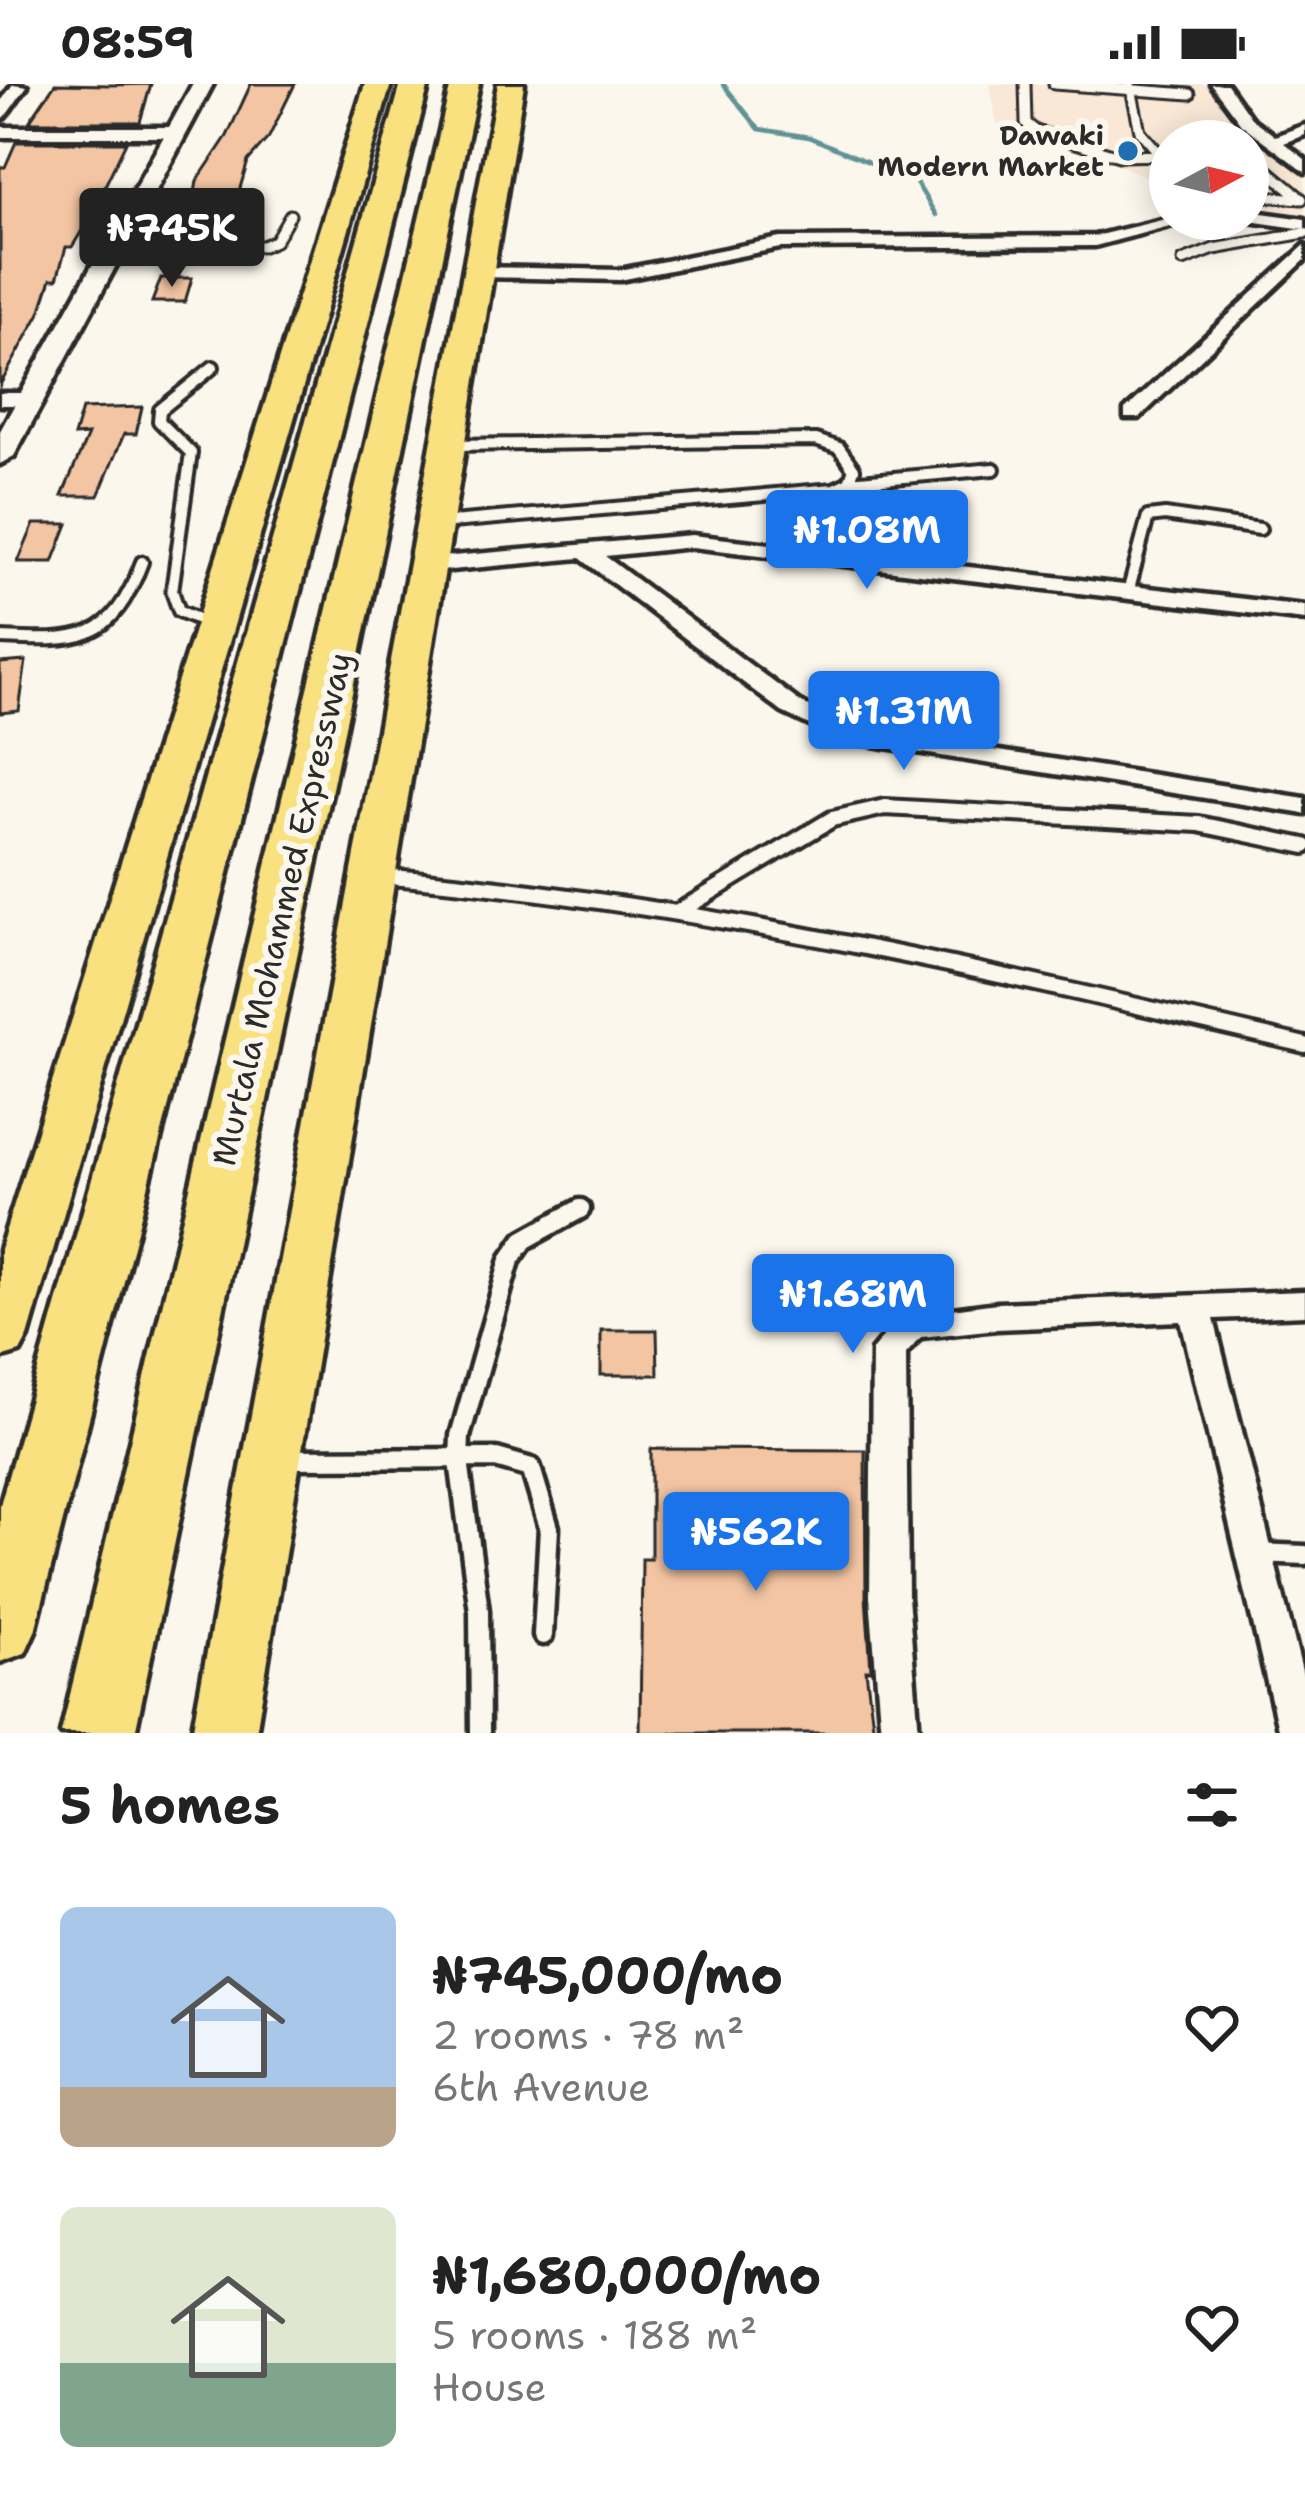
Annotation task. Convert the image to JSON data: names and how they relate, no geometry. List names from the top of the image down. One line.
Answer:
{"streets":{"highway":["Murtala Mohammed Expressway"]},"places":["Dawaki Modern Market"],"north":"right","page":{"status":"08:59","price":["₦745K","₦1.08M","₦1.31M","₦1.68M","₦562K"],"heading":"5 homes","list":[{"name":"₦745,000/mo","note":"2 rooms · 78 m² · 6th Avenue"},{"name":"₦1,680,000/mo","note":"5 rooms · 188 m² · House"}]}}
